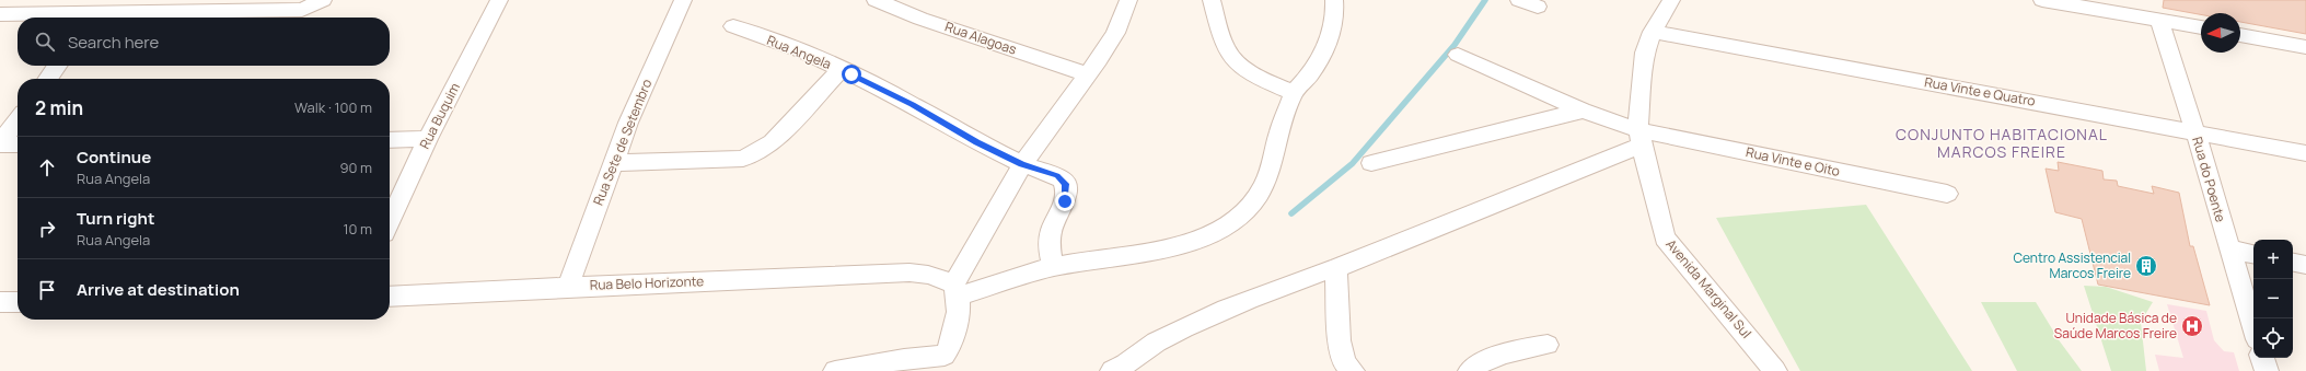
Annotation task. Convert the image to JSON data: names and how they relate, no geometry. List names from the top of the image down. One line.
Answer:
{"streets":{"street":["Rua Alagoas","Rua Angela","Rua Vinte e Quatro","Rua Buquim","Rua Sete de Setembro","Rua Vinte e Oito","Rua do Poente","Rua Belo Horizonte","Avenida Marginal Sul"]},"crossings":[["Rua Vinte e Quatro","Rua do Poente"],["Rua Vinte e Quatro","Avenida Marginal Sul"],["Rua Sete de Setembro","Rua Belo Horizonte"],["Rua Vinte e Oito","Avenida Marginal Sul"]],"districts":["CONJUNTO HABITACIONAL MARCOS FREIRE"],"places":{"building":["Centro Assistencial Marcos Freire"],"hospital":["Unidade Básica de Saúde Marcos Freire"]},"north":"left","page":{"search":"Search here","heading":["2 min","Walk · 100 m"],"list":[["Continue","Rua Angela","90 m"],["Turn right","Rua Angela","10 m"],"Arrive at destination"],"map_buttons":["+","−"]}}
